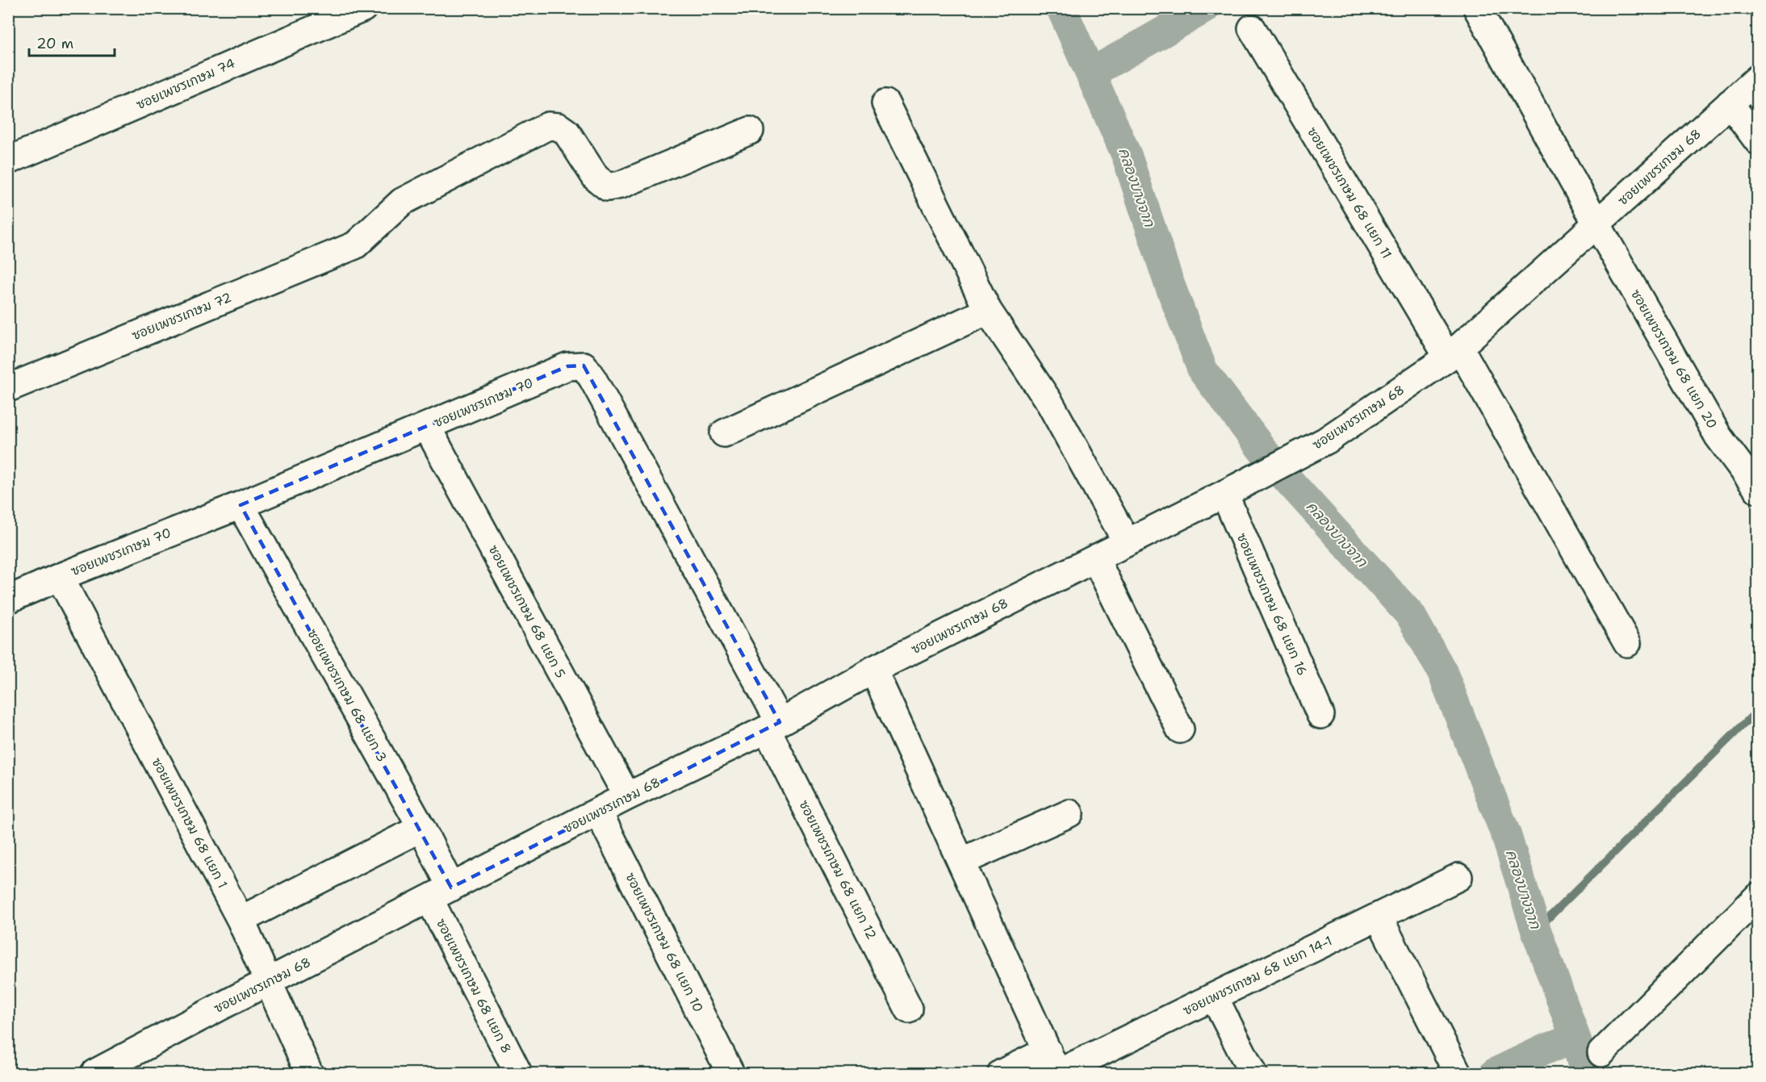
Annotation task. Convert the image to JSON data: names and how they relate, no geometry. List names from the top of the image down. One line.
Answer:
{"streets":{"street":["ซอยเพชรเกษม 74","ซอยเพชรเกษม 68","ซอยเพชรเกษม 68 แยก 11","ซอยเพชรเกษม 72","ซอยเพชรเกษม 68 แยก 20","ซอยเพชรเกษม 70","ซอยเพชรเกษม 68 แยก 16","ซอยเพชรเกษม 68 แยก 5","ซอยเพชรเกษม 68 แยก 3","ซอยเพชรเกษม 68 แยก 1","ซอยเพชรเกษม 68 แยก 12","ซอยเพชรเกษม 68 แยก 10","ซอยเพชรเกษม 68 แยก 14-1","ซอยเพชรเกษม 68 แยก 8"]},"crossings":[["ซอยเพชรเกษม 68","ซอยเพชรเกษม 68 แยก 11"],["ซอยเพชรเกษม 68","ซอยเพชรเกษม 68 แยก 20"],["ซอยเพชรเกษม 68","ซอยเพชรเกษม 70"],["ซอยเพชรเกษม 68","ซอยเพชรเกษม 68 แยก 16"],["ซอยเพชรเกษม 68","ซอยเพชรเกษม 68 แยก 5"],["ซอยเพชรเกษม 68","ซอยเพชรเกษม 68 แยก 3"],["ซอยเพชรเกษม 68","ซอยเพชรเกษม 68 แยก 1"],["ซอยเพชรเกษม 68","ซอยเพชรเกษม 68 แยก 12"],["ซอยเพชรเกษม 68","ซอยเพชรเกษม 68 แยก 10"],["ซอยเพชรเกษม 68","ซอยเพชรเกษม 68 แยก 8"],["ซอยเพชรเกษม 70","ซอยเพชรเกษม 68 แยก 5"],["ซอยเพชรเกษม 70","ซอยเพชรเกษม 68 แยก 3"],["ซอยเพชรเกษม 70","ซอยเพชรเกษม 68 แยก 1"],["ซอยเพชรเกษม 70","ซอยเพชรเกษม 68 แยก 12"],["ซอยเพชรเกษม 68 แยก 3","ซอยเพชรเกษม 68 แยก 8"]],"water":["คลองบางจาก"],"scale_bar":"20 m"}
